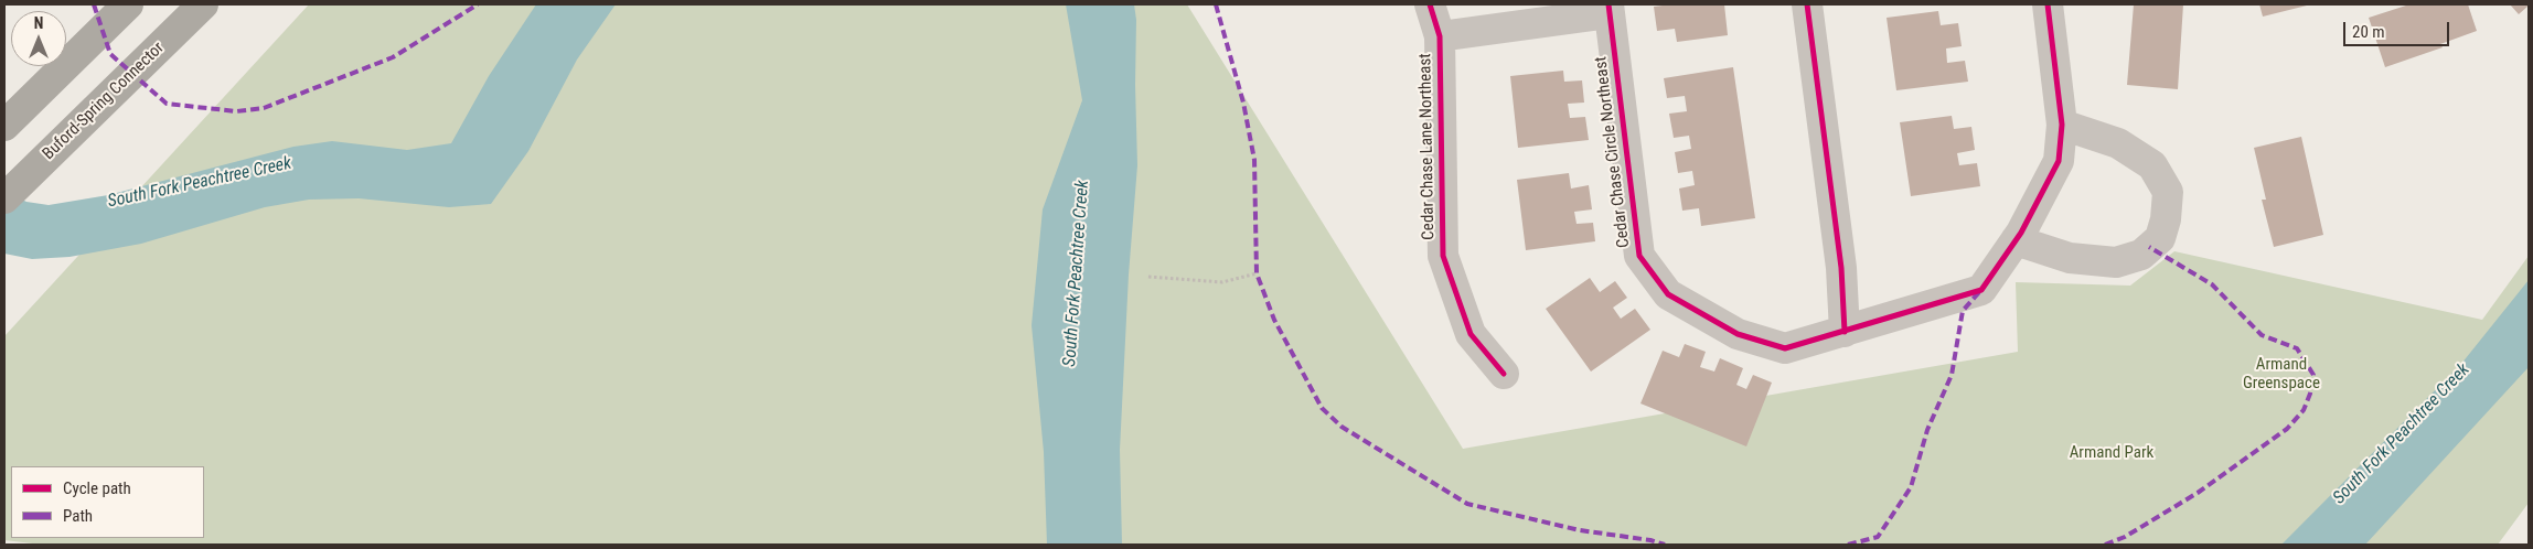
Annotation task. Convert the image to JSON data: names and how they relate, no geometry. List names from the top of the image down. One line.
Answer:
{"streets":{"highway":["Buford-Spring Connector"],"street":["Cedar Chase Lane Northeast","Cedar Chase Circle Northeast"]},"crossings":[["Cedar Chase Lane Northeast","Cedar Chase Circle Northeast"]],"water":["South Fork Peachtree Creek"],"parks":["Armand Greenspace","Armand Park"],"legend":["Cycle path","Path"],"scale_bar":"20 m","north":"top"}
